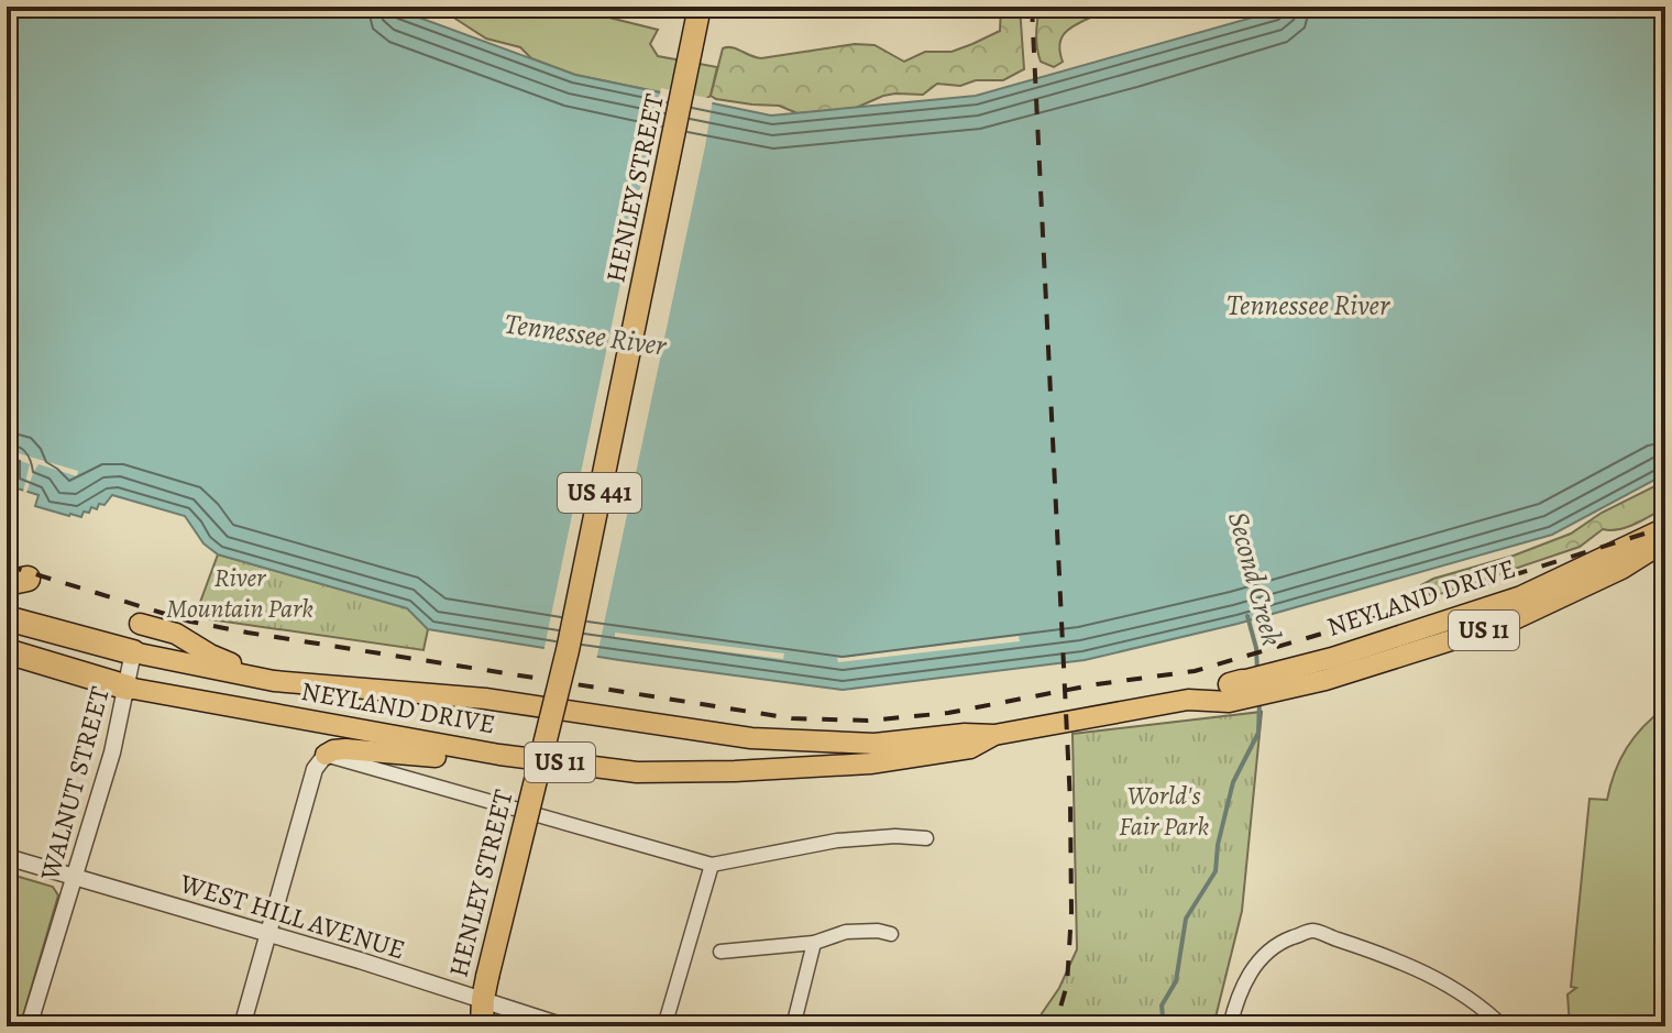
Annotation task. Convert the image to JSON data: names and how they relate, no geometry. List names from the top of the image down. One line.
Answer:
{"streets":{"highway":["HENLEY STREET","US 441","NEYLAND DRIVE","US 11"],"street":["WALNUT STREET","WEST HILL AVENUE"]},"crossings":[["HENLEY STREET","WEST HILL AVENUE"],["NEYLAND DRIVE","WALNUT STREET"],["WALNUT STREET","WEST HILL AVENUE"]],"water":["Tennessee River","Second Creek"],"parks":["River Mountain Park","World's Fair Park"]}
